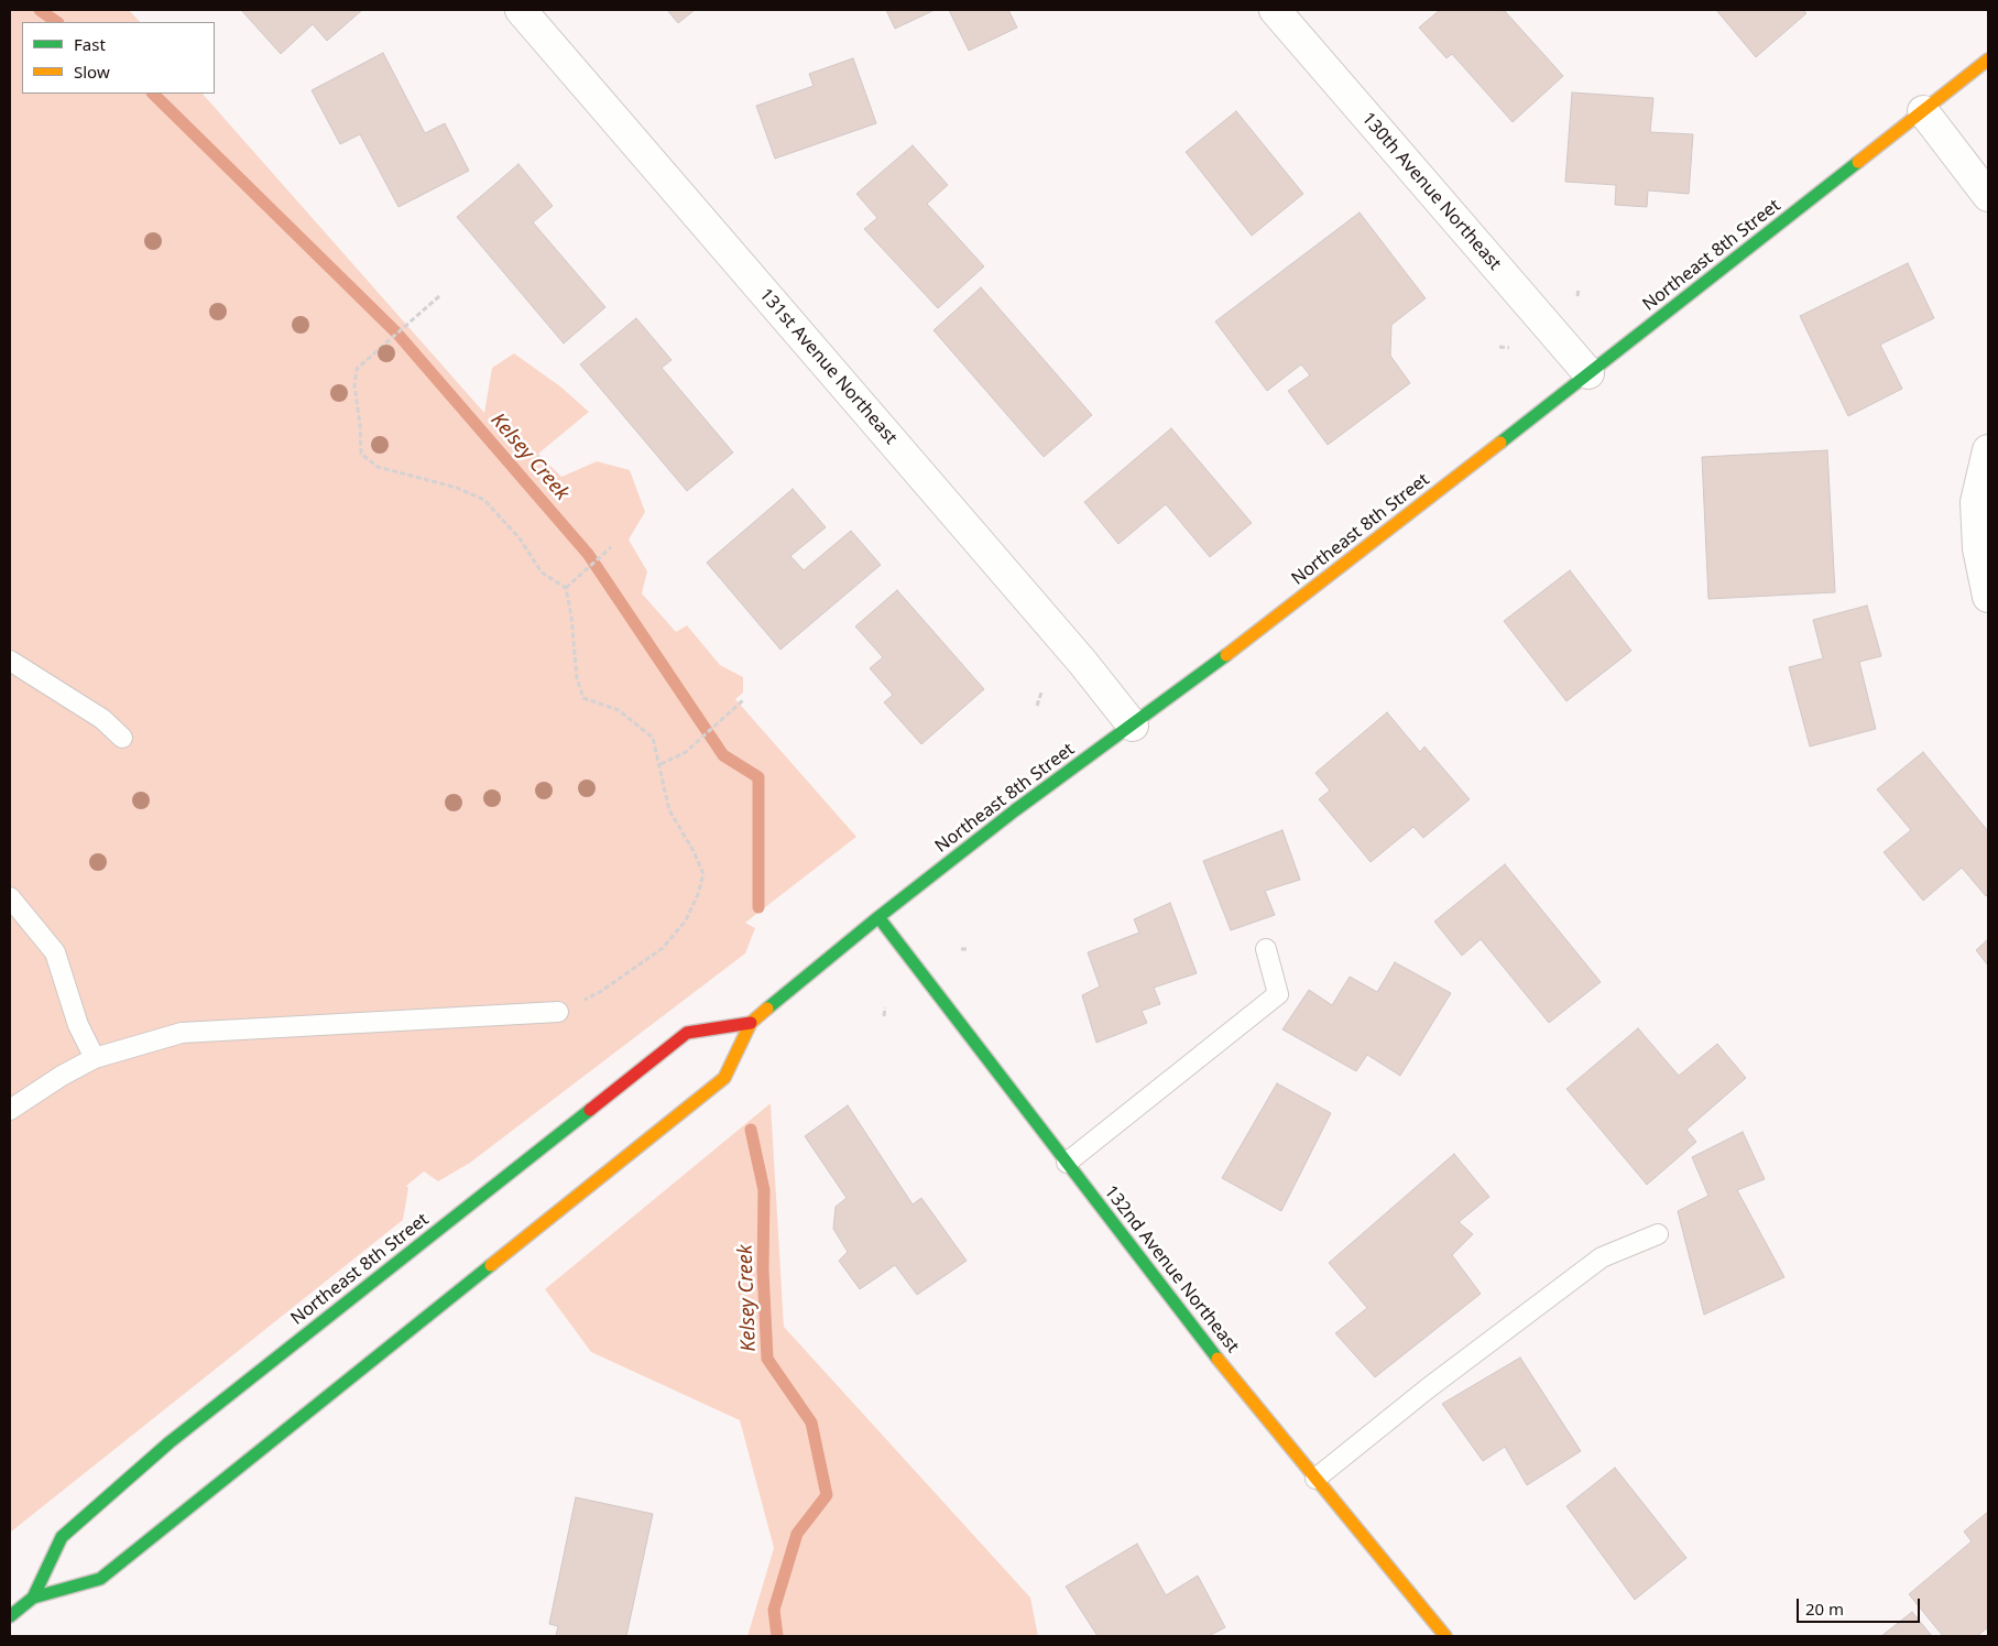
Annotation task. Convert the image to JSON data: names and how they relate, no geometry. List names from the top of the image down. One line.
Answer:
{"streets":{"main road":["Northeast 8th Street","132nd Avenue Northeast"],"street":["130th Avenue Northeast","131st Avenue Northeast"]},"crossings":[["130th Avenue Northeast","Northeast 8th Street"],["Northeast 8th Street","131st Avenue Northeast"],["Northeast 8th Street","132nd Avenue Northeast"]],"water":["Kelsey Creek"],"legend":["Fast","Slow"],"scale_bar":"20 m"}
